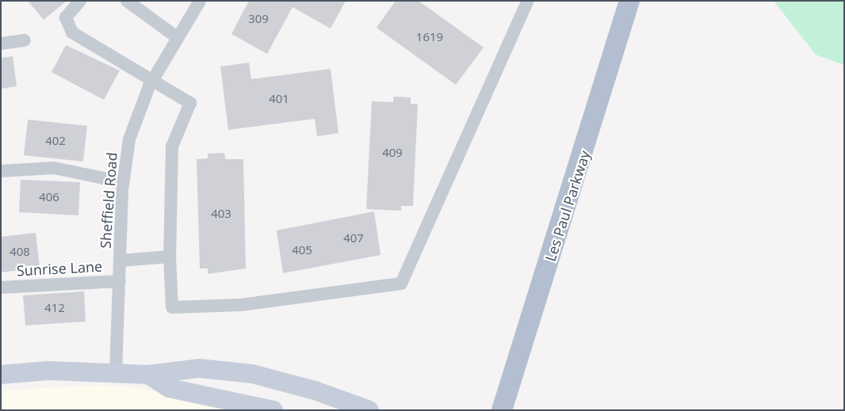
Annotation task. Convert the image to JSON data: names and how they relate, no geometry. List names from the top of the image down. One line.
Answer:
{"streets":{"main road":["Les Paul Parkway"],"street":["Sheffield Road","Sunrise Lane"]},"crossings":[["Sheffield Road","Sunrise Lane"]],"house_numbers":["309","1619","401","402","409","406","403","407","405","408","412"]}
